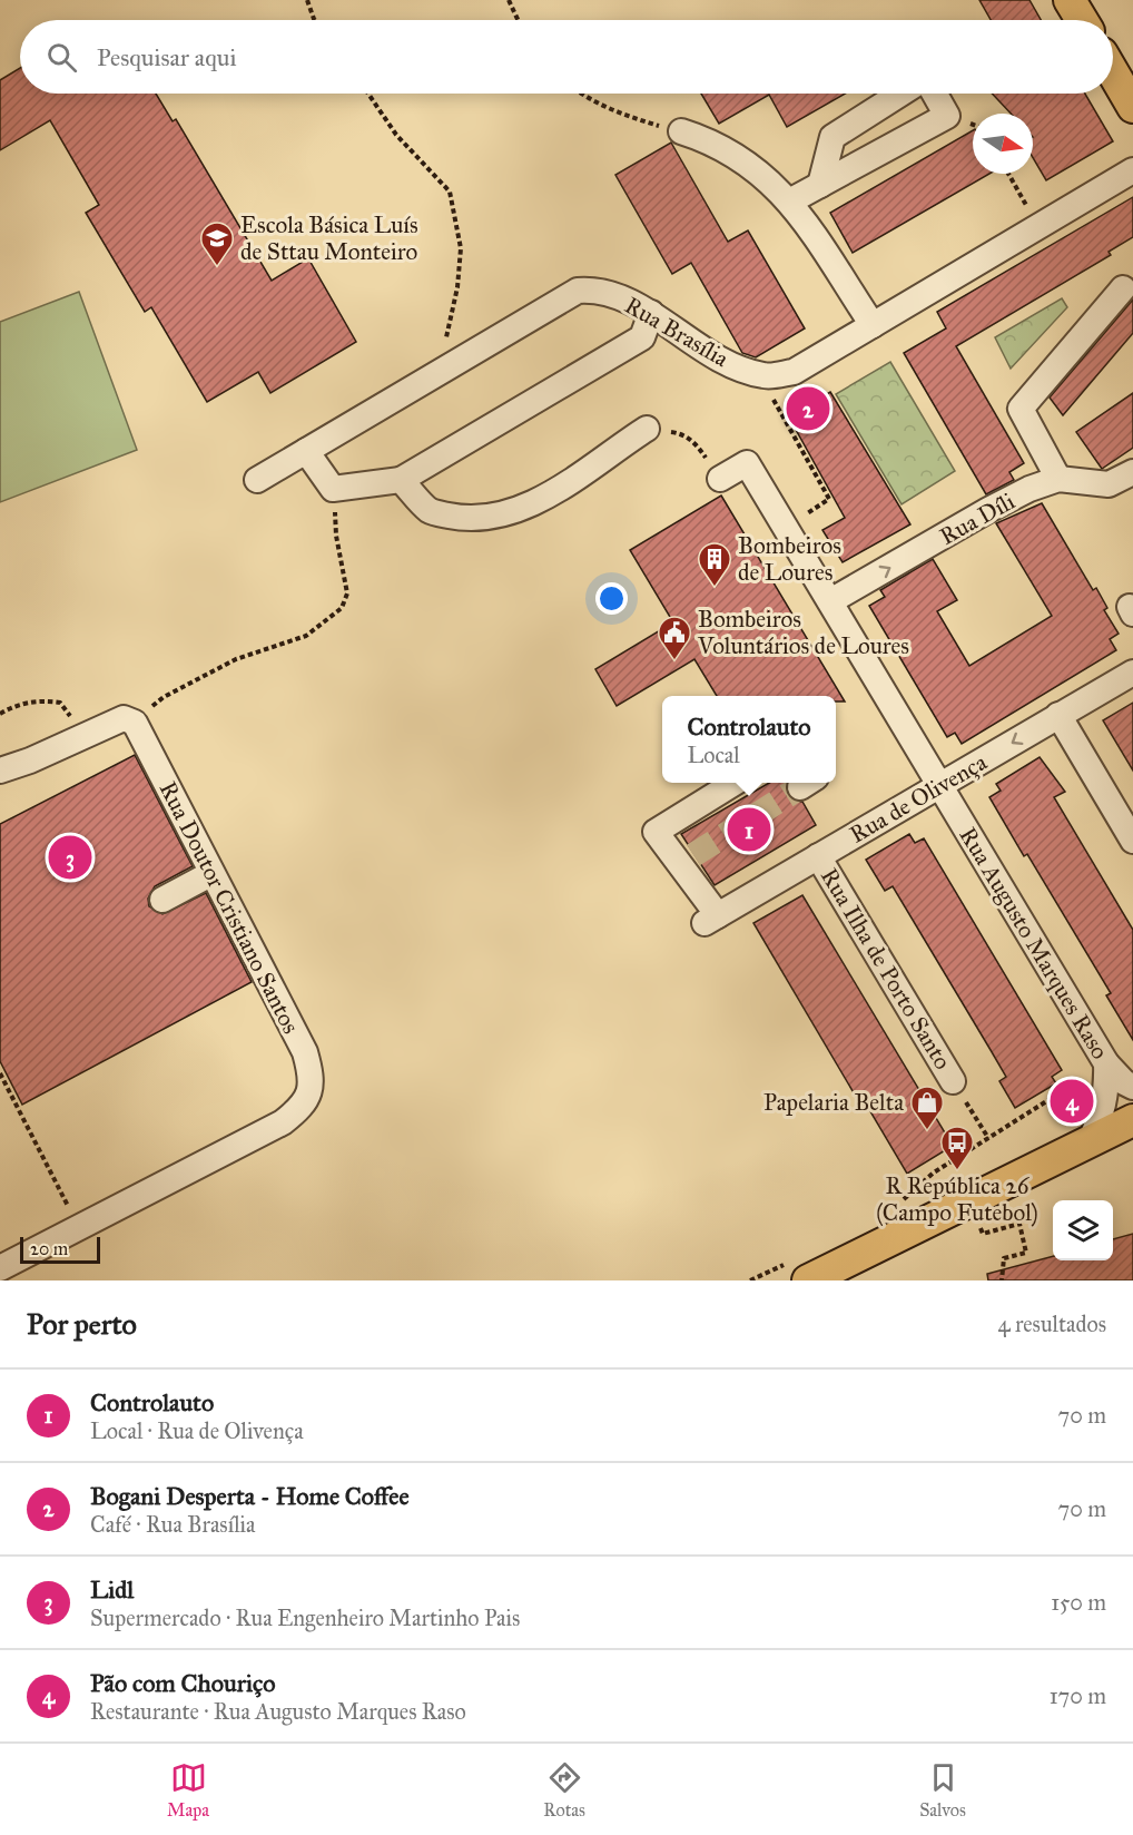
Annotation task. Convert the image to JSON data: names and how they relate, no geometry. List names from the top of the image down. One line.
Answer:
{"streets":{"street":["Rua Brasília","Rua Díli","Rua de Olivença","Rua Doutor Cristiano Santos","Rua Augusto Marques Raso","Rua Ilha de Porto Santo"]},"crossings":[["Rua Díli","Rua Augusto Marques Raso"],["Rua de Olivença","Rua Augusto Marques Raso"],["Rua de Olivença","Rua Ilha de Porto Santo"]],"one_way":["Rua Díli"],"places":{"school or university":["Escola Básica Luís de Sttau Monteiro"],"building":["Bombeiros de Loures"],"public building":["Bombeiros Voluntários de Loures"],"shop":["Papelaria Belta"],"bus stop":["R República 26 (Campo Futebol)"]},"scale_bar":"20 m","north":"right","page":{"search":"Pesquisar aqui","pins":["2","1","3","4"],"popup":["Controlauto","Local"],"scale":"20 m","heading":["Por perto","4 resultados"],"list":[{"mark":"1","name":"Controlauto","note":"Local · Rua de Olivença","value":"70 m"},{"mark":"2","name":"Bogani Desperta - Home Coffee","note":"Café · Rua Brasília","value":"70 m"},{"mark":"3","name":"Lidl","note":"Supermercado · Rua Engenheiro Martinho Pais","value":"150 m"},{"mark":"4","name":"Pão com Chouriço","note":"Restaurante · Rua Augusto Marques Raso","value":"170 m"}],"nav":["Mapa","Rotas","Salvos"]}}
